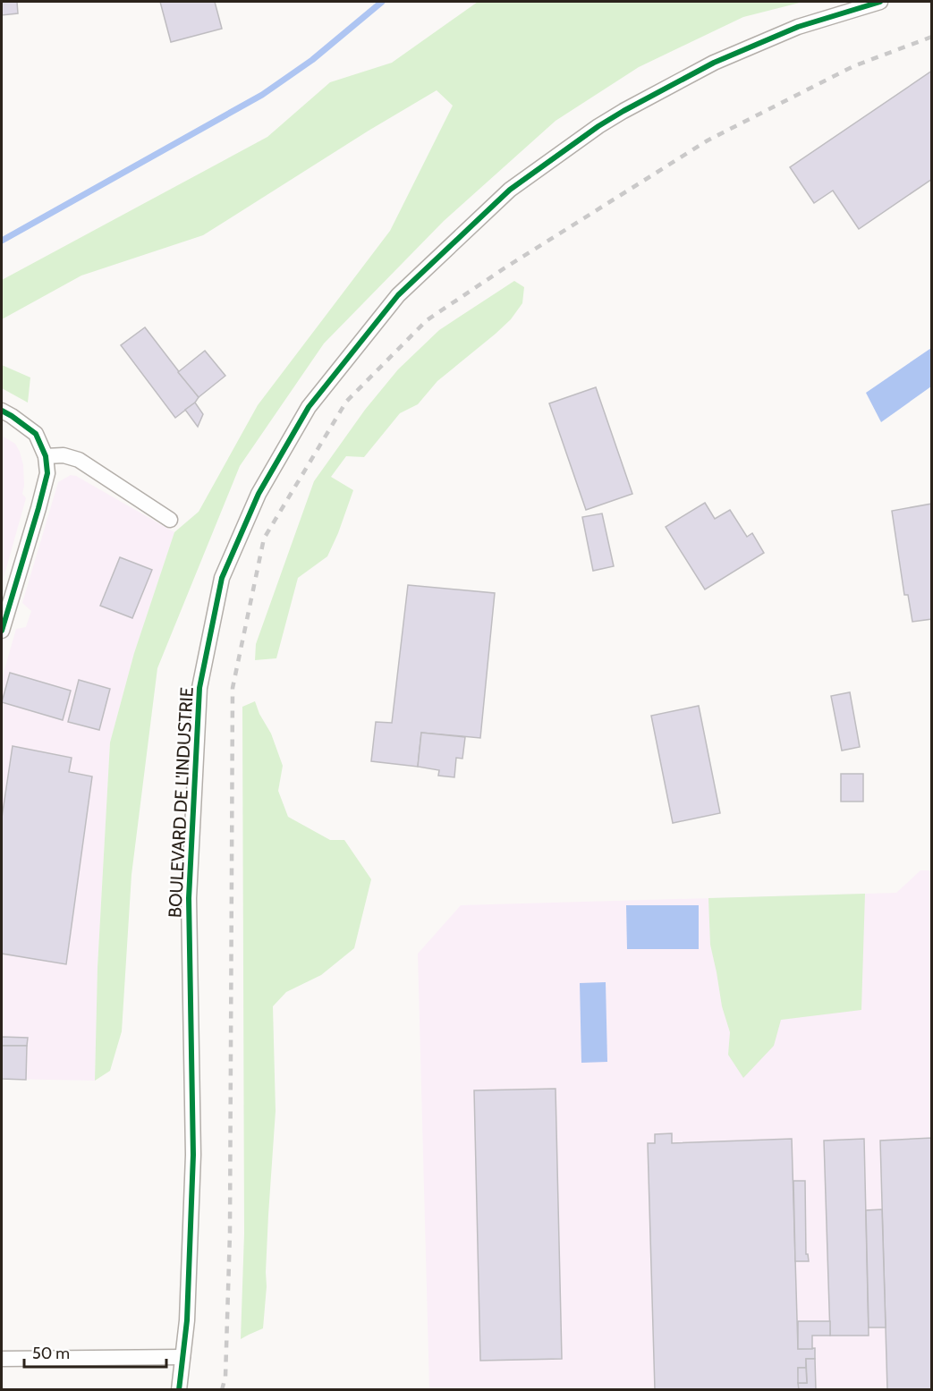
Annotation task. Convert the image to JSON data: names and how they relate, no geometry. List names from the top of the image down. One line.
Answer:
{"streets":{"street":["BOULEVARD DE L'INDUSTRIE"]},"scale_bar":"50 m"}
